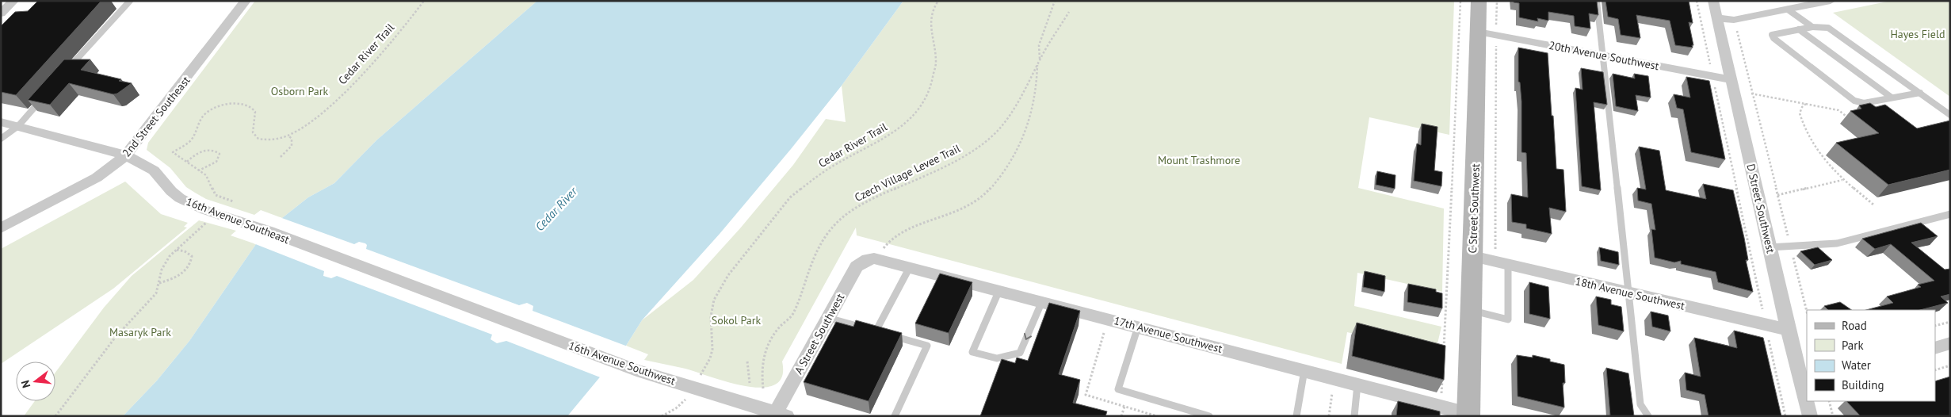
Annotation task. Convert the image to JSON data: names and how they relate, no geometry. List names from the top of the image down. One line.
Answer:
{"streets":{"main road":["C Street Southwest"],"street":["20th Avenue Southwest","2nd Street Southeast","D Street Southwest","16th Avenue Southeast","18th Avenue Southwest","A Street Southwest","17th Avenue Southwest","16th Avenue Southwest"],"path":["Cedar River Trail","Czech Village Levee Trail"]},"crossings":[["20th Avenue Southwest","C Street Southwest"],["20th Avenue Southwest","D Street Southwest"],["2nd Street Southeast","16th Avenue Southeast"],["C Street Southwest","18th Avenue Southwest"],["C Street Southwest","17th Avenue Southwest"],["D Street Southwest","18th Avenue Southwest"],["16th Avenue Southeast","16th Avenue Southwest"],["A Street Southwest","17th Avenue Southwest"],["A Street Southwest","16th Avenue Southwest"]],"water":["Cedar River"],"parks":["Hayes Field","Osborn Park","Mount Trashmore","Sokol Park","Masaryk Park"],"legend":["Road","Park","Water","Building"],"north":"left"}
